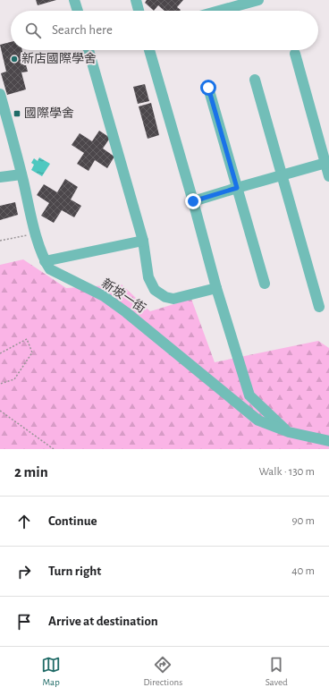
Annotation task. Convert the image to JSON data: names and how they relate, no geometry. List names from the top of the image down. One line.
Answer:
{"streets":{"street":["新坡一街"]},"places":{"other":["新店國際學舍"],"transit":["國際學舍"]},"page":{"search":"Search here","heading":["2 min","Walk · 130 m"],"list":[["Continue","90 m"],["Turn right","40 m"],"Arrive at destination"],"nav":["Map","Directions","Saved"]}}
